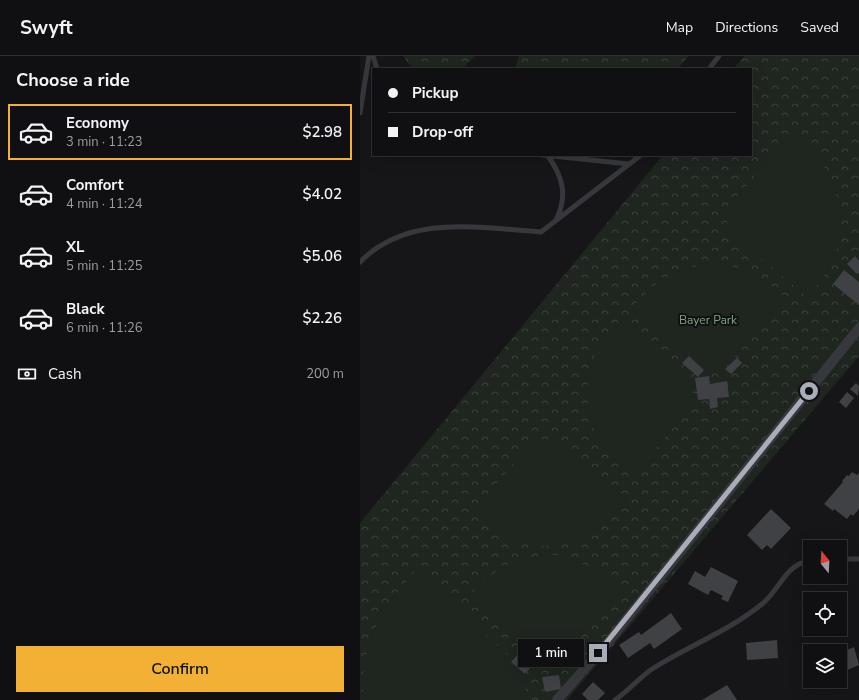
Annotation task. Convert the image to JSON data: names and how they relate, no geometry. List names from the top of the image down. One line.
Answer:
{"parks":["Bayer Park"],"north":"top","page":{"header":"Swyft","nav":["Map","Directions","Saved"],"heading":"Choose a ride","banner":["Pickup","Drop-off"],"list":[{"name":"Economy","note":"3 min · 11:23","value":"$2.98"},{"name":"Comfort","note":"4 min · 11:24","value":"$4.02"},{"name":"XL","note":"5 min · 11:25","value":"$5.06"},{"name":"Black","note":"6 min · 11:26","value":"$2.26"}],"pay":["Cash","200 m"],"buttons":"Confirm","bubble":"1 min"}}
